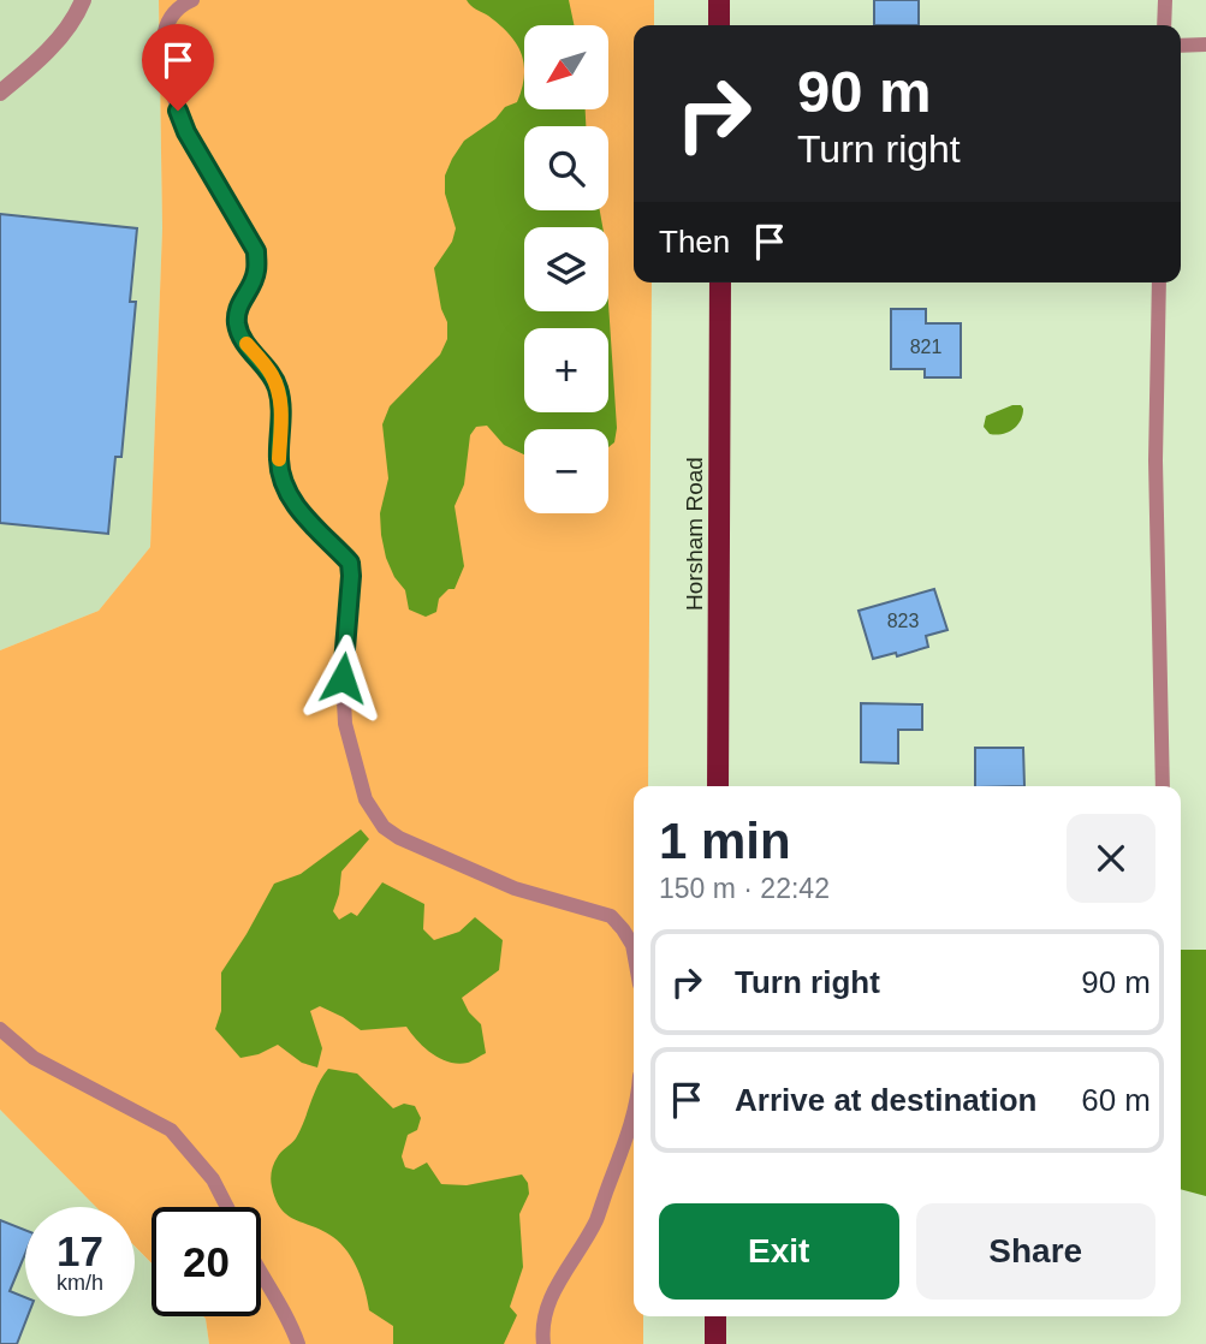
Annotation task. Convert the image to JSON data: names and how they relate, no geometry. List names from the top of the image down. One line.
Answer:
{"streets":{"main road":["Horsham Road"]},"house_numbers":["821","823"],"north":"bottom left","page":{"map_buttons":["+","−"],"turn":["90 m","Turn right"],"then":"Then","heading":["1 min","150 m · 22:42"],"list":[{"name":"Turn right","value":"90 m"},{"name":"Arrive at destination","value":"60 m"}],"buttons":["Exit","Share"],"speed":"17 km/h","limit":"20"}}
